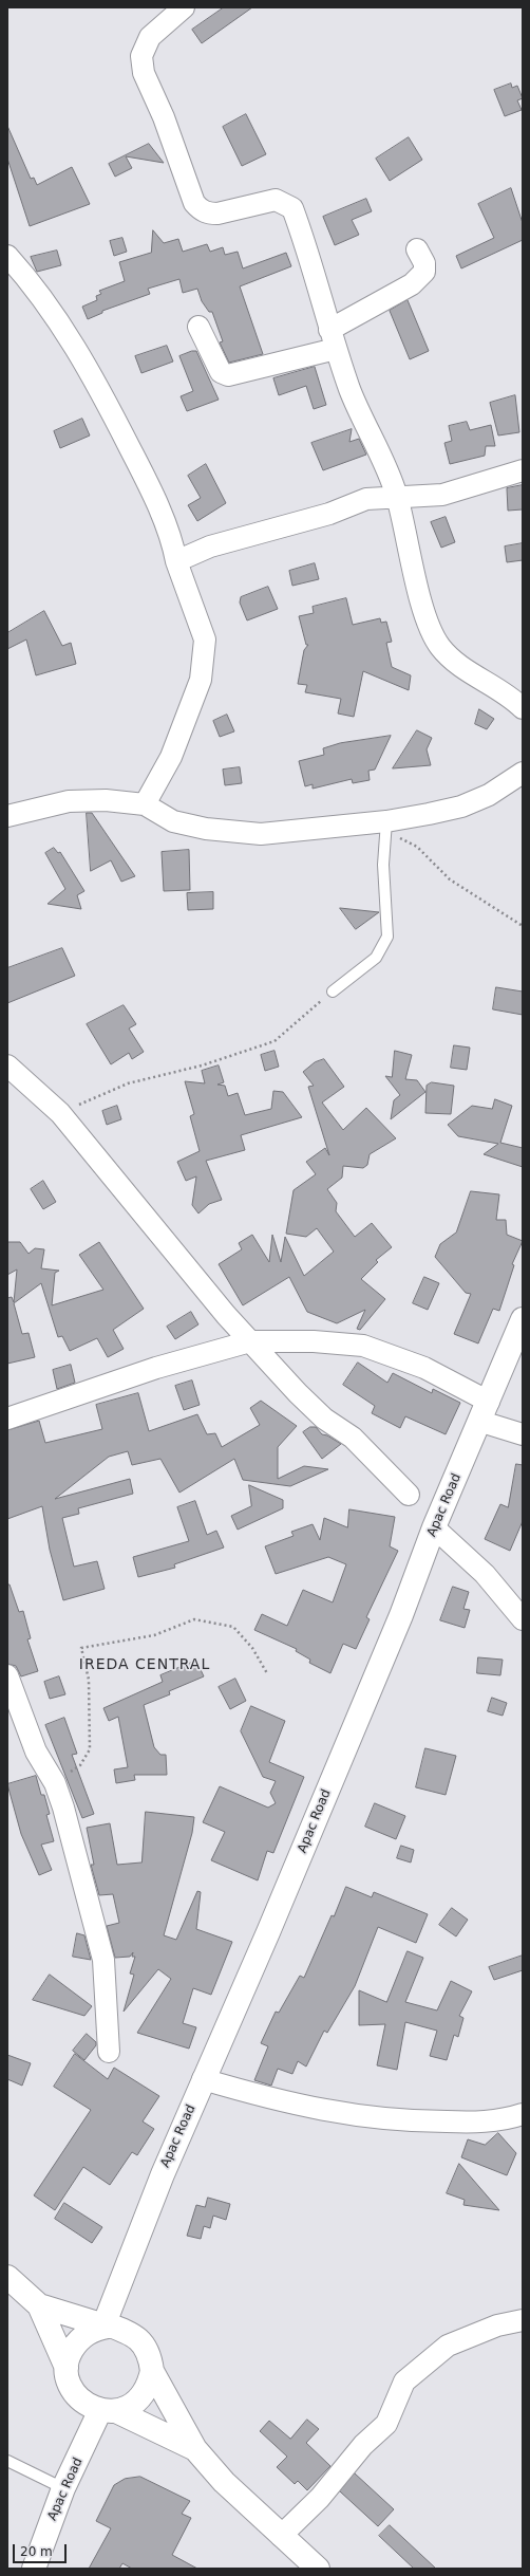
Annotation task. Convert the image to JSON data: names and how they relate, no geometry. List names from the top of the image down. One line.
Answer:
{"streets":{"main road":["Apac Road"]},"districts":["IREDA CENTRAL"],"scale_bar":"20 m"}
